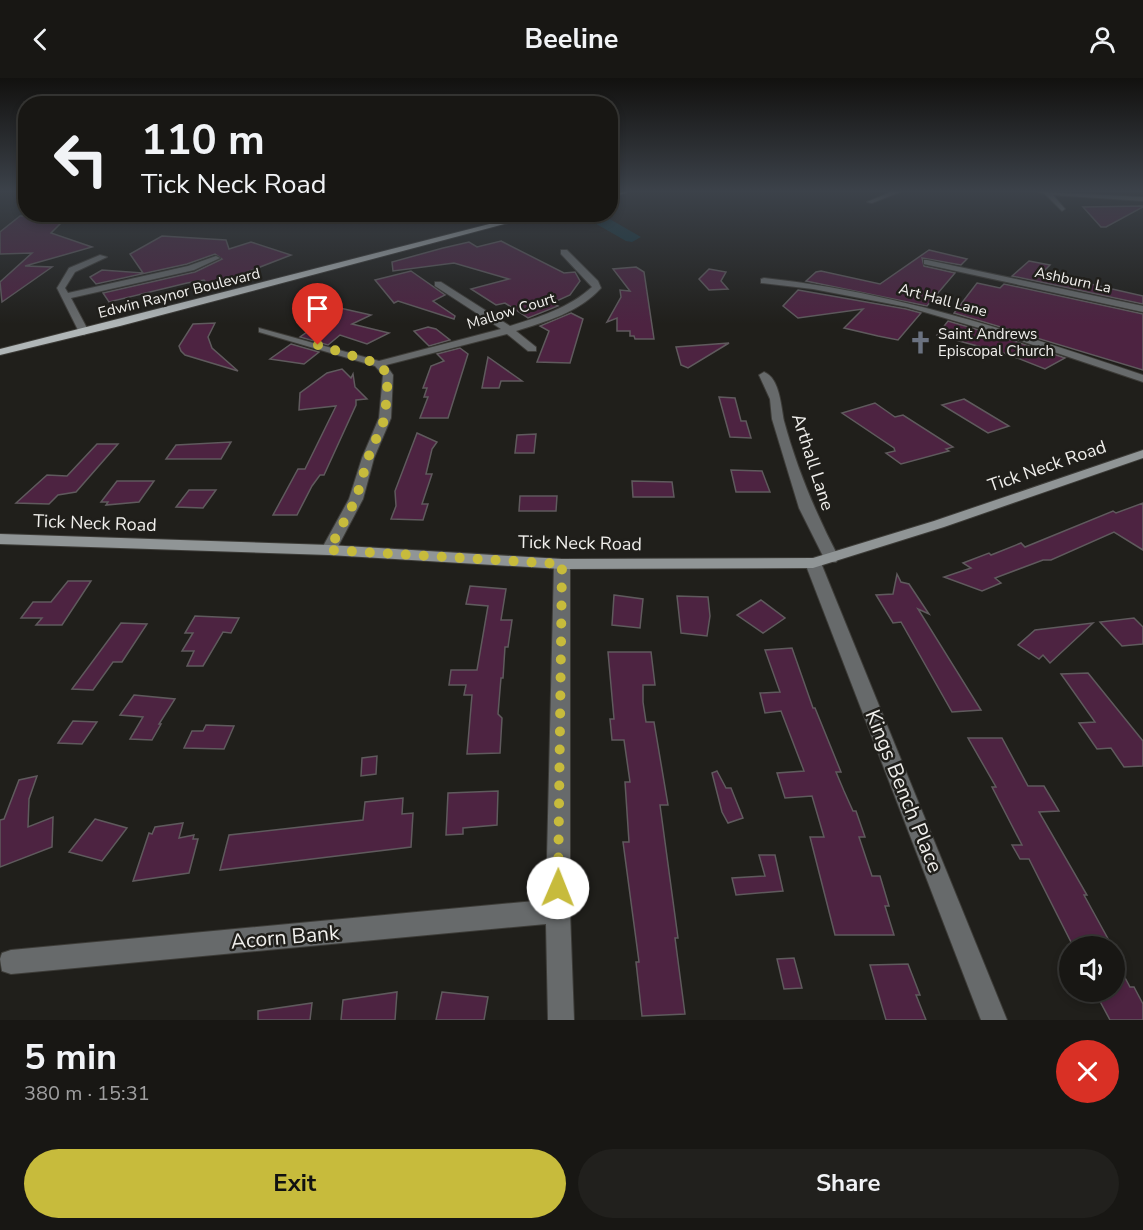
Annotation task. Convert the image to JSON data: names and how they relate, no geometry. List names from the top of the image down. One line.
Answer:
{"streets":{"main road":["Edwin Raynor Boulevard"],"street":["Ashburn La","Art Hall Lane","Mallow Court","Arthall Lane","Tick Neck Road","Kings Bench Place","Acorn Bank"]},"crossings":[["Arthall Lane","Tick Neck Road"],["Arthall Lane","Kings Bench Place"],["Tick Neck Road","Kings Bench Place"]],"places":{"church":["Saint Andrews Episcopal Church"]},"page":{"header":"Beeline","turn":["110 m","Tick Neck Road"],"heading":["5 min","380 m · 15:31"],"buttons":["Exit","Share"]}}
